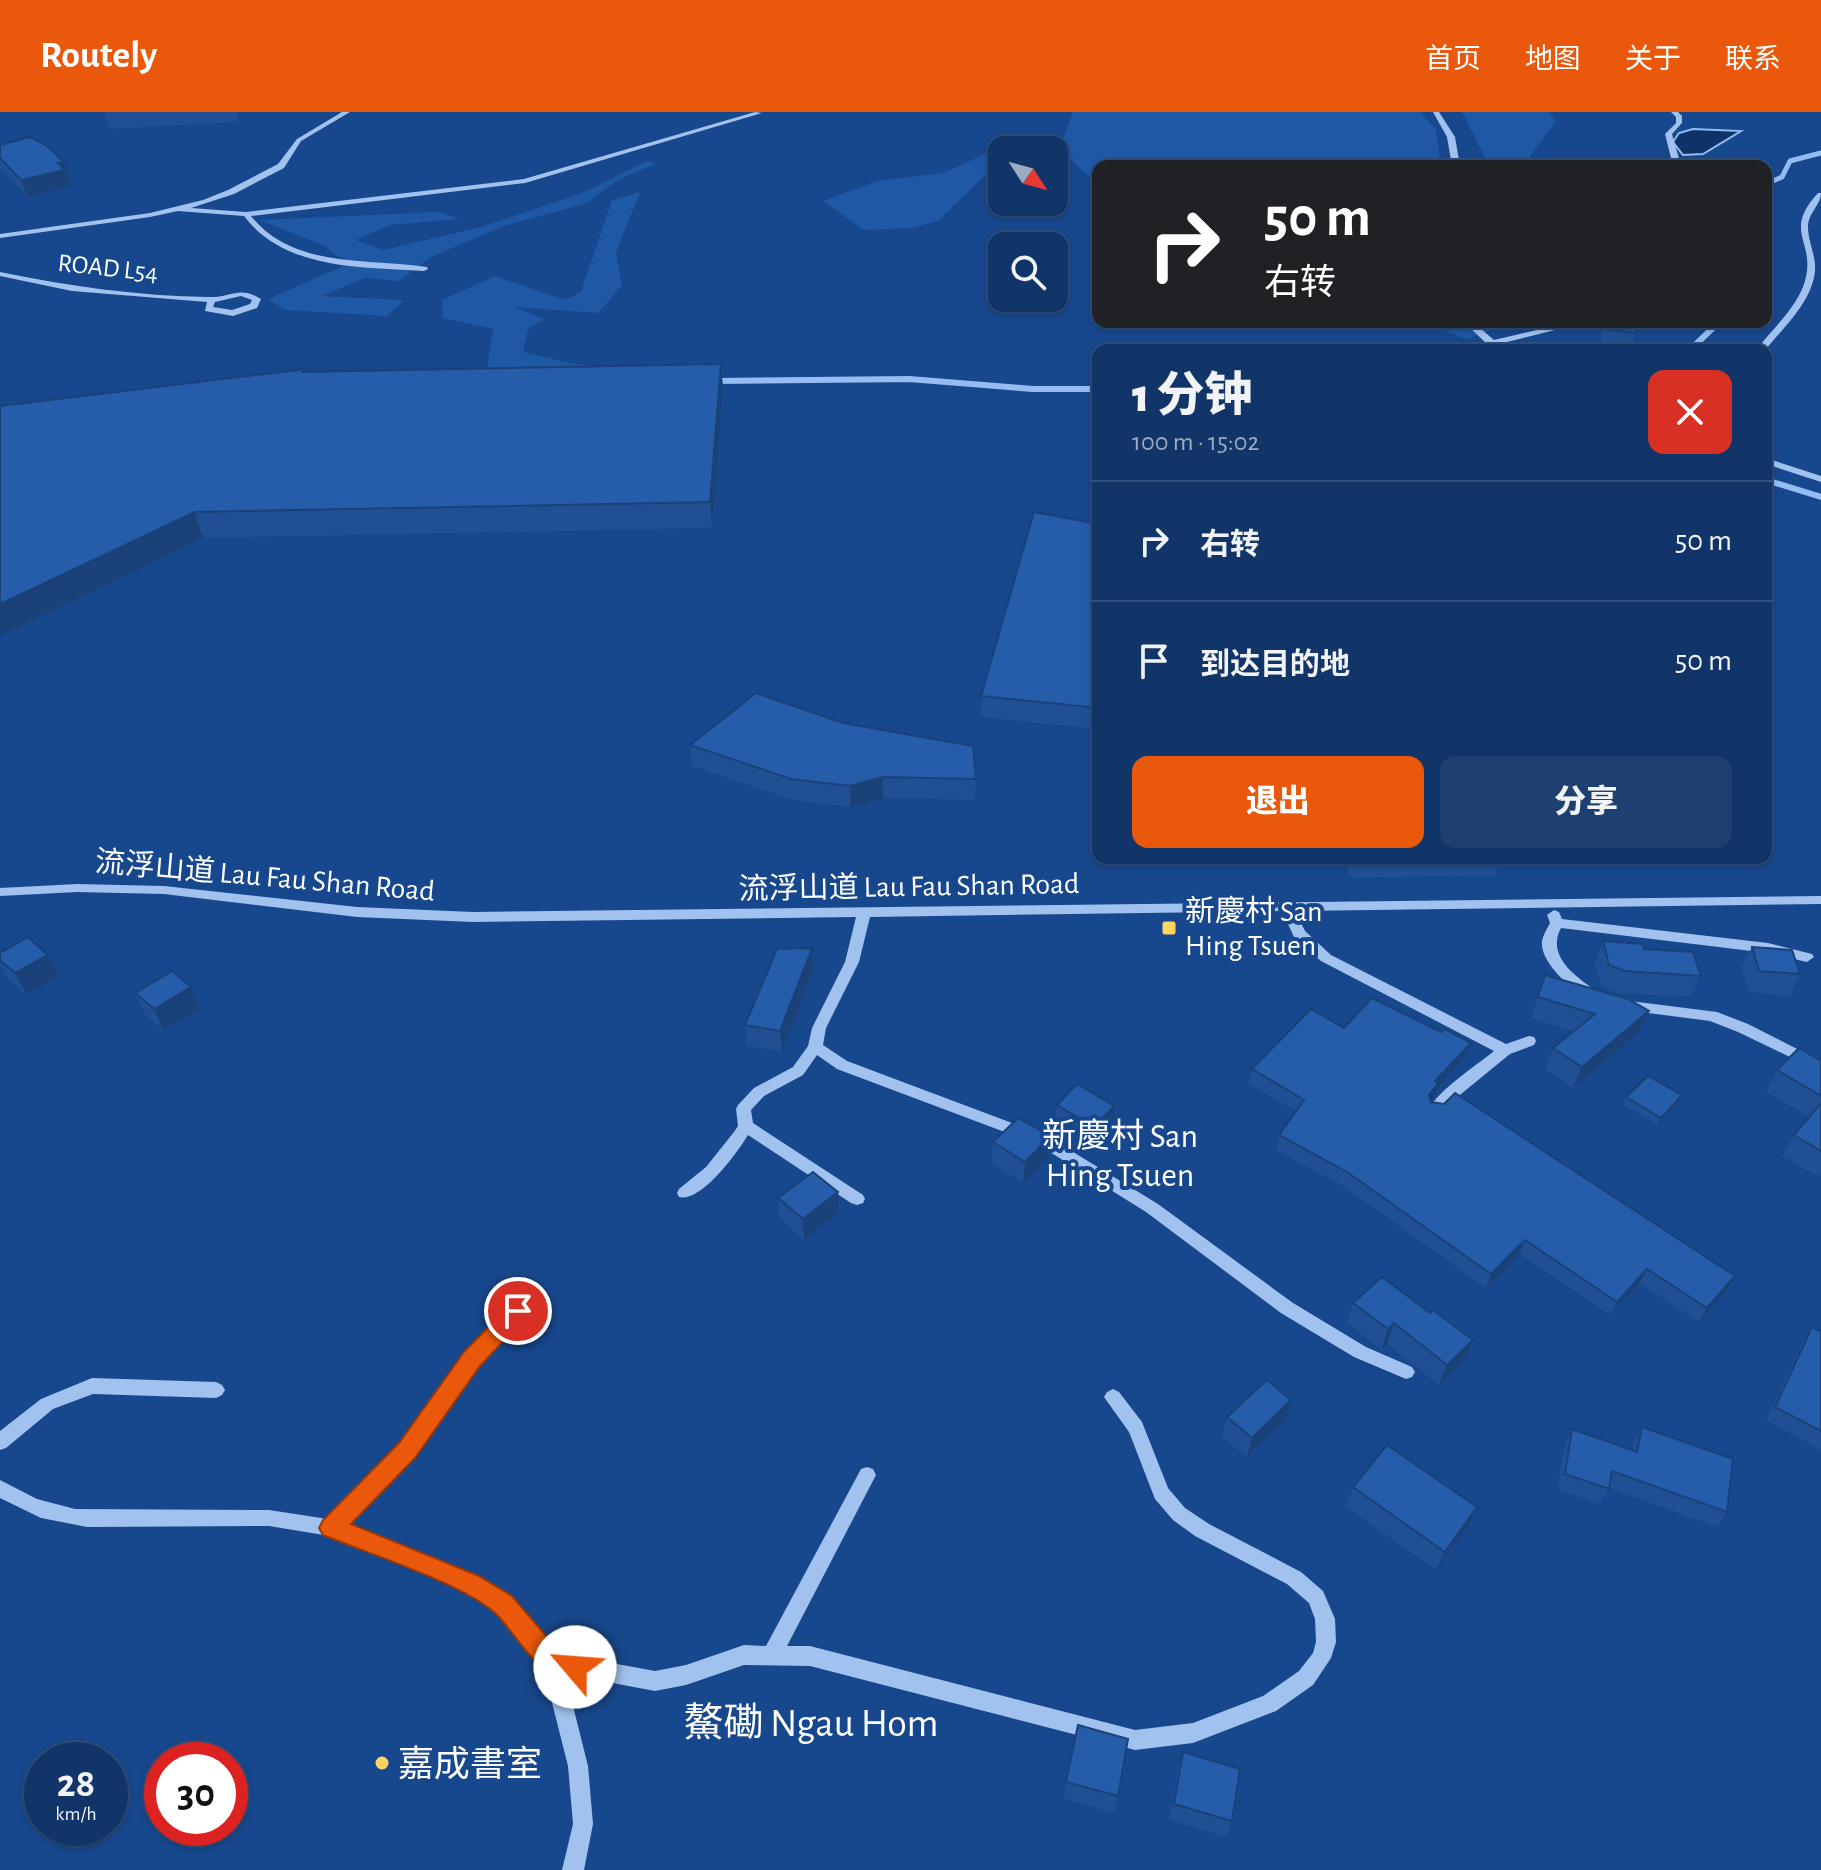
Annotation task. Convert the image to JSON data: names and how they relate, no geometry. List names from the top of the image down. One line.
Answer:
{"streets":{"street":["ROAD L54","流浮山道 Lau Fau Shan Road"]},"districts":["新慶村 San Hing Tsuen","鰲磡 Ngau Hom"],"places":{"transit":["新慶村 San Hing Tsuen"],"other":["嘉成書室"]},"north":"bottom right","page":{"header":"Routely","nav":["首页","地图","关于","联系"],"turn":["50 m","右转"],"heading":["1 分钟","100 m · 15:02"],"list":[{"name":"右转","value":"50 m"},{"name":"到达目的地","value":"50 m"}],"buttons":["退出","分享"],"speed":"28 km/h","limit":"30"}}
